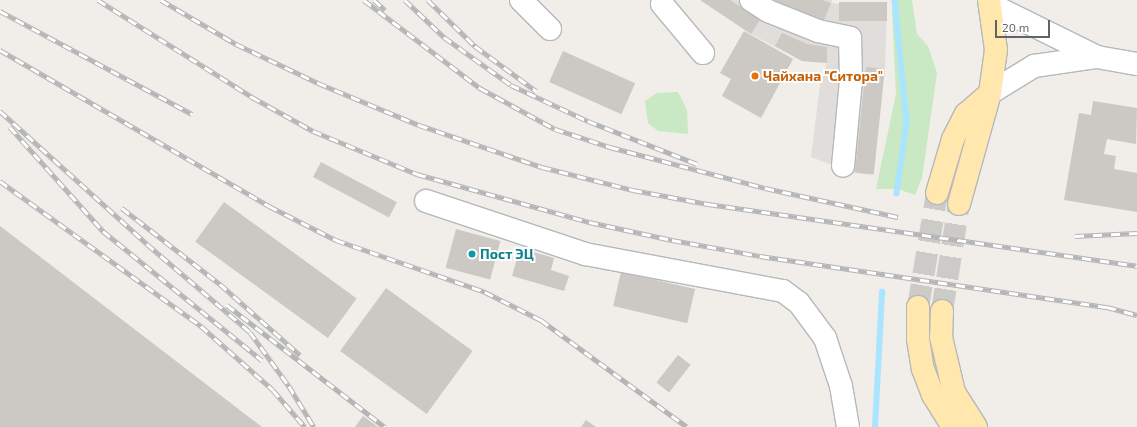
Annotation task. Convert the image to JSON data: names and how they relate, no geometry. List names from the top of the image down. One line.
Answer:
{"places":["Чайхана \"Ситора\"","Пост ЭЦ"],"scale_bar":"20 m"}
